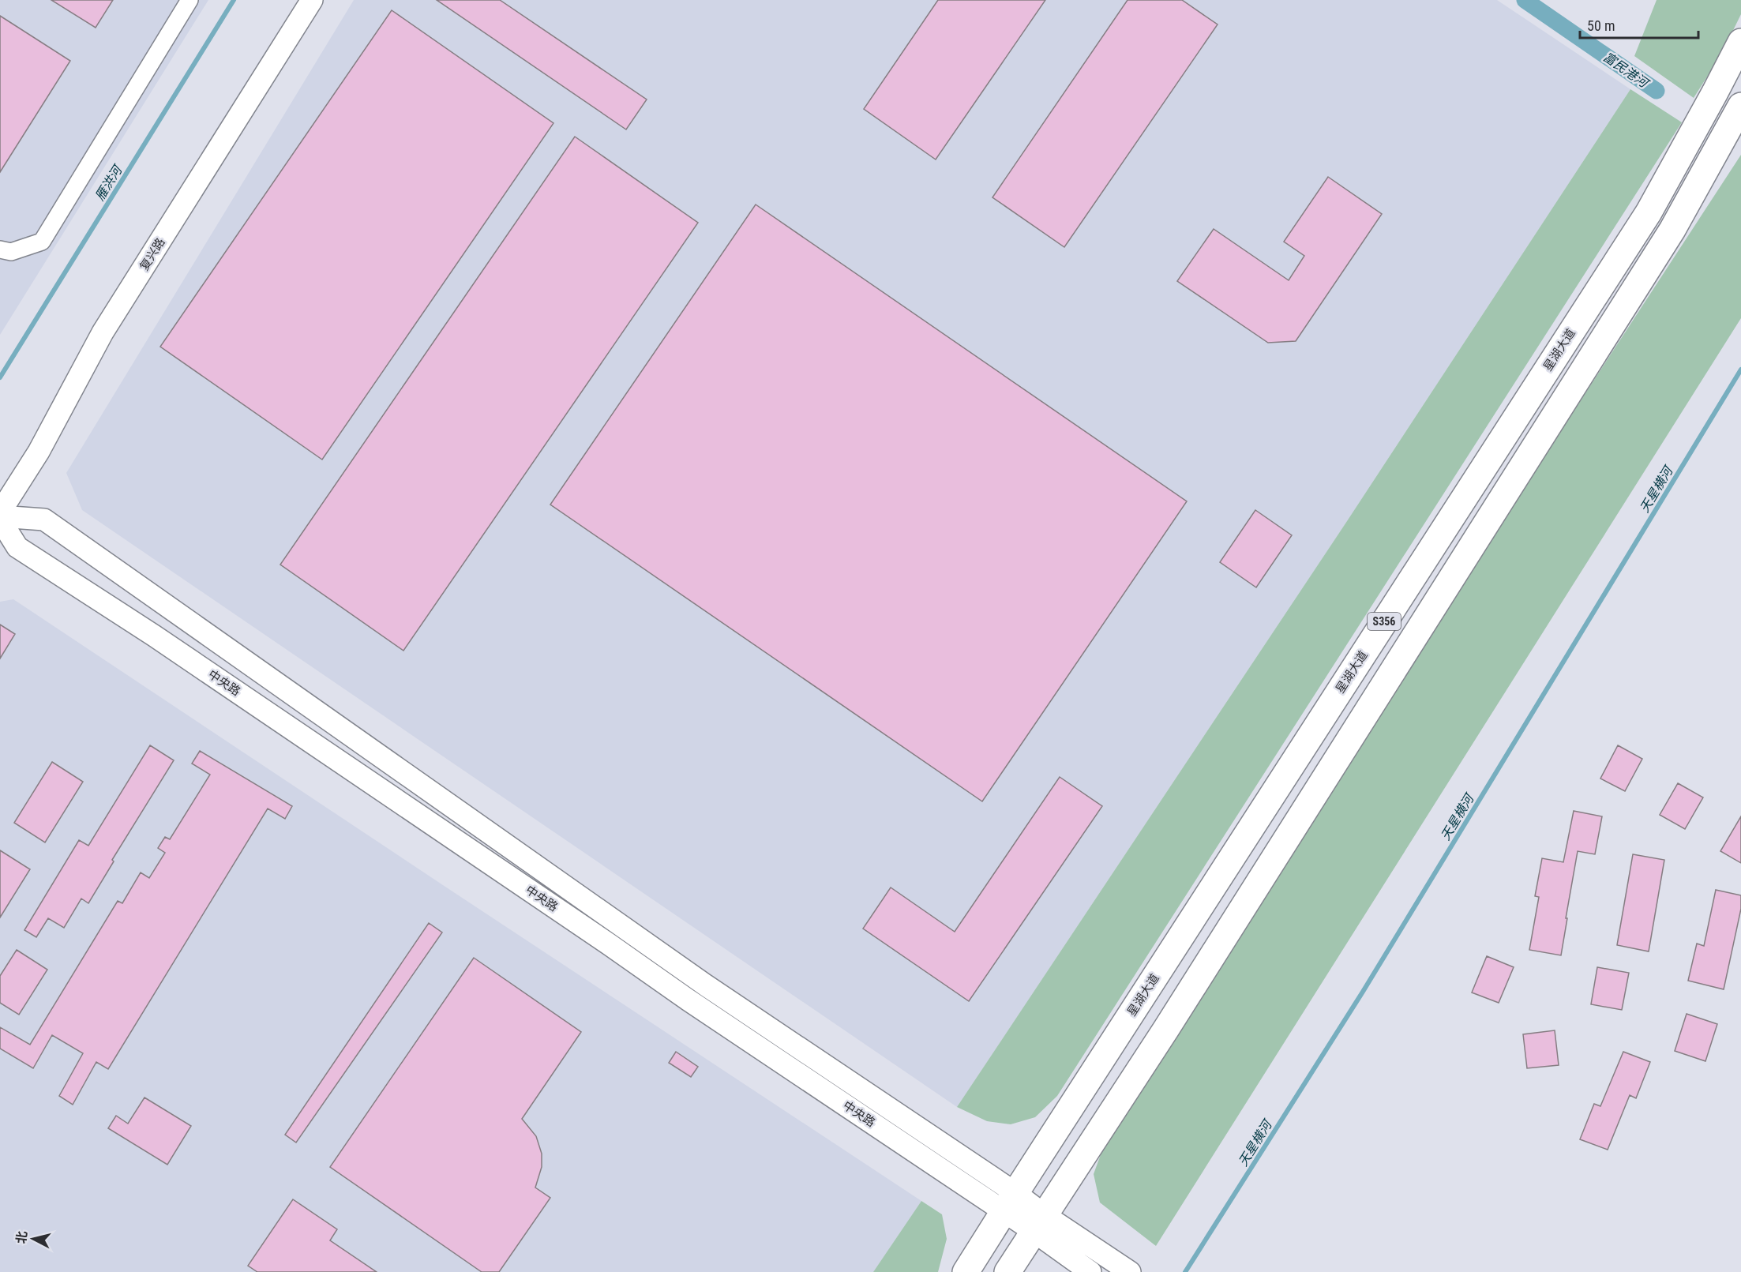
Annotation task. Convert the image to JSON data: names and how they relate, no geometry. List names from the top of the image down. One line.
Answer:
{"streets":{"main road":["星湖大道","S356"],"street":["复兴路","中央路"]},"crossings":[["复兴路","中央路"],["星湖大道","中央路"],["S356","中央路"]],"water":["富民港河","雁洪河","天星横河"],"scale_bar":"50 m","north":"left"}
